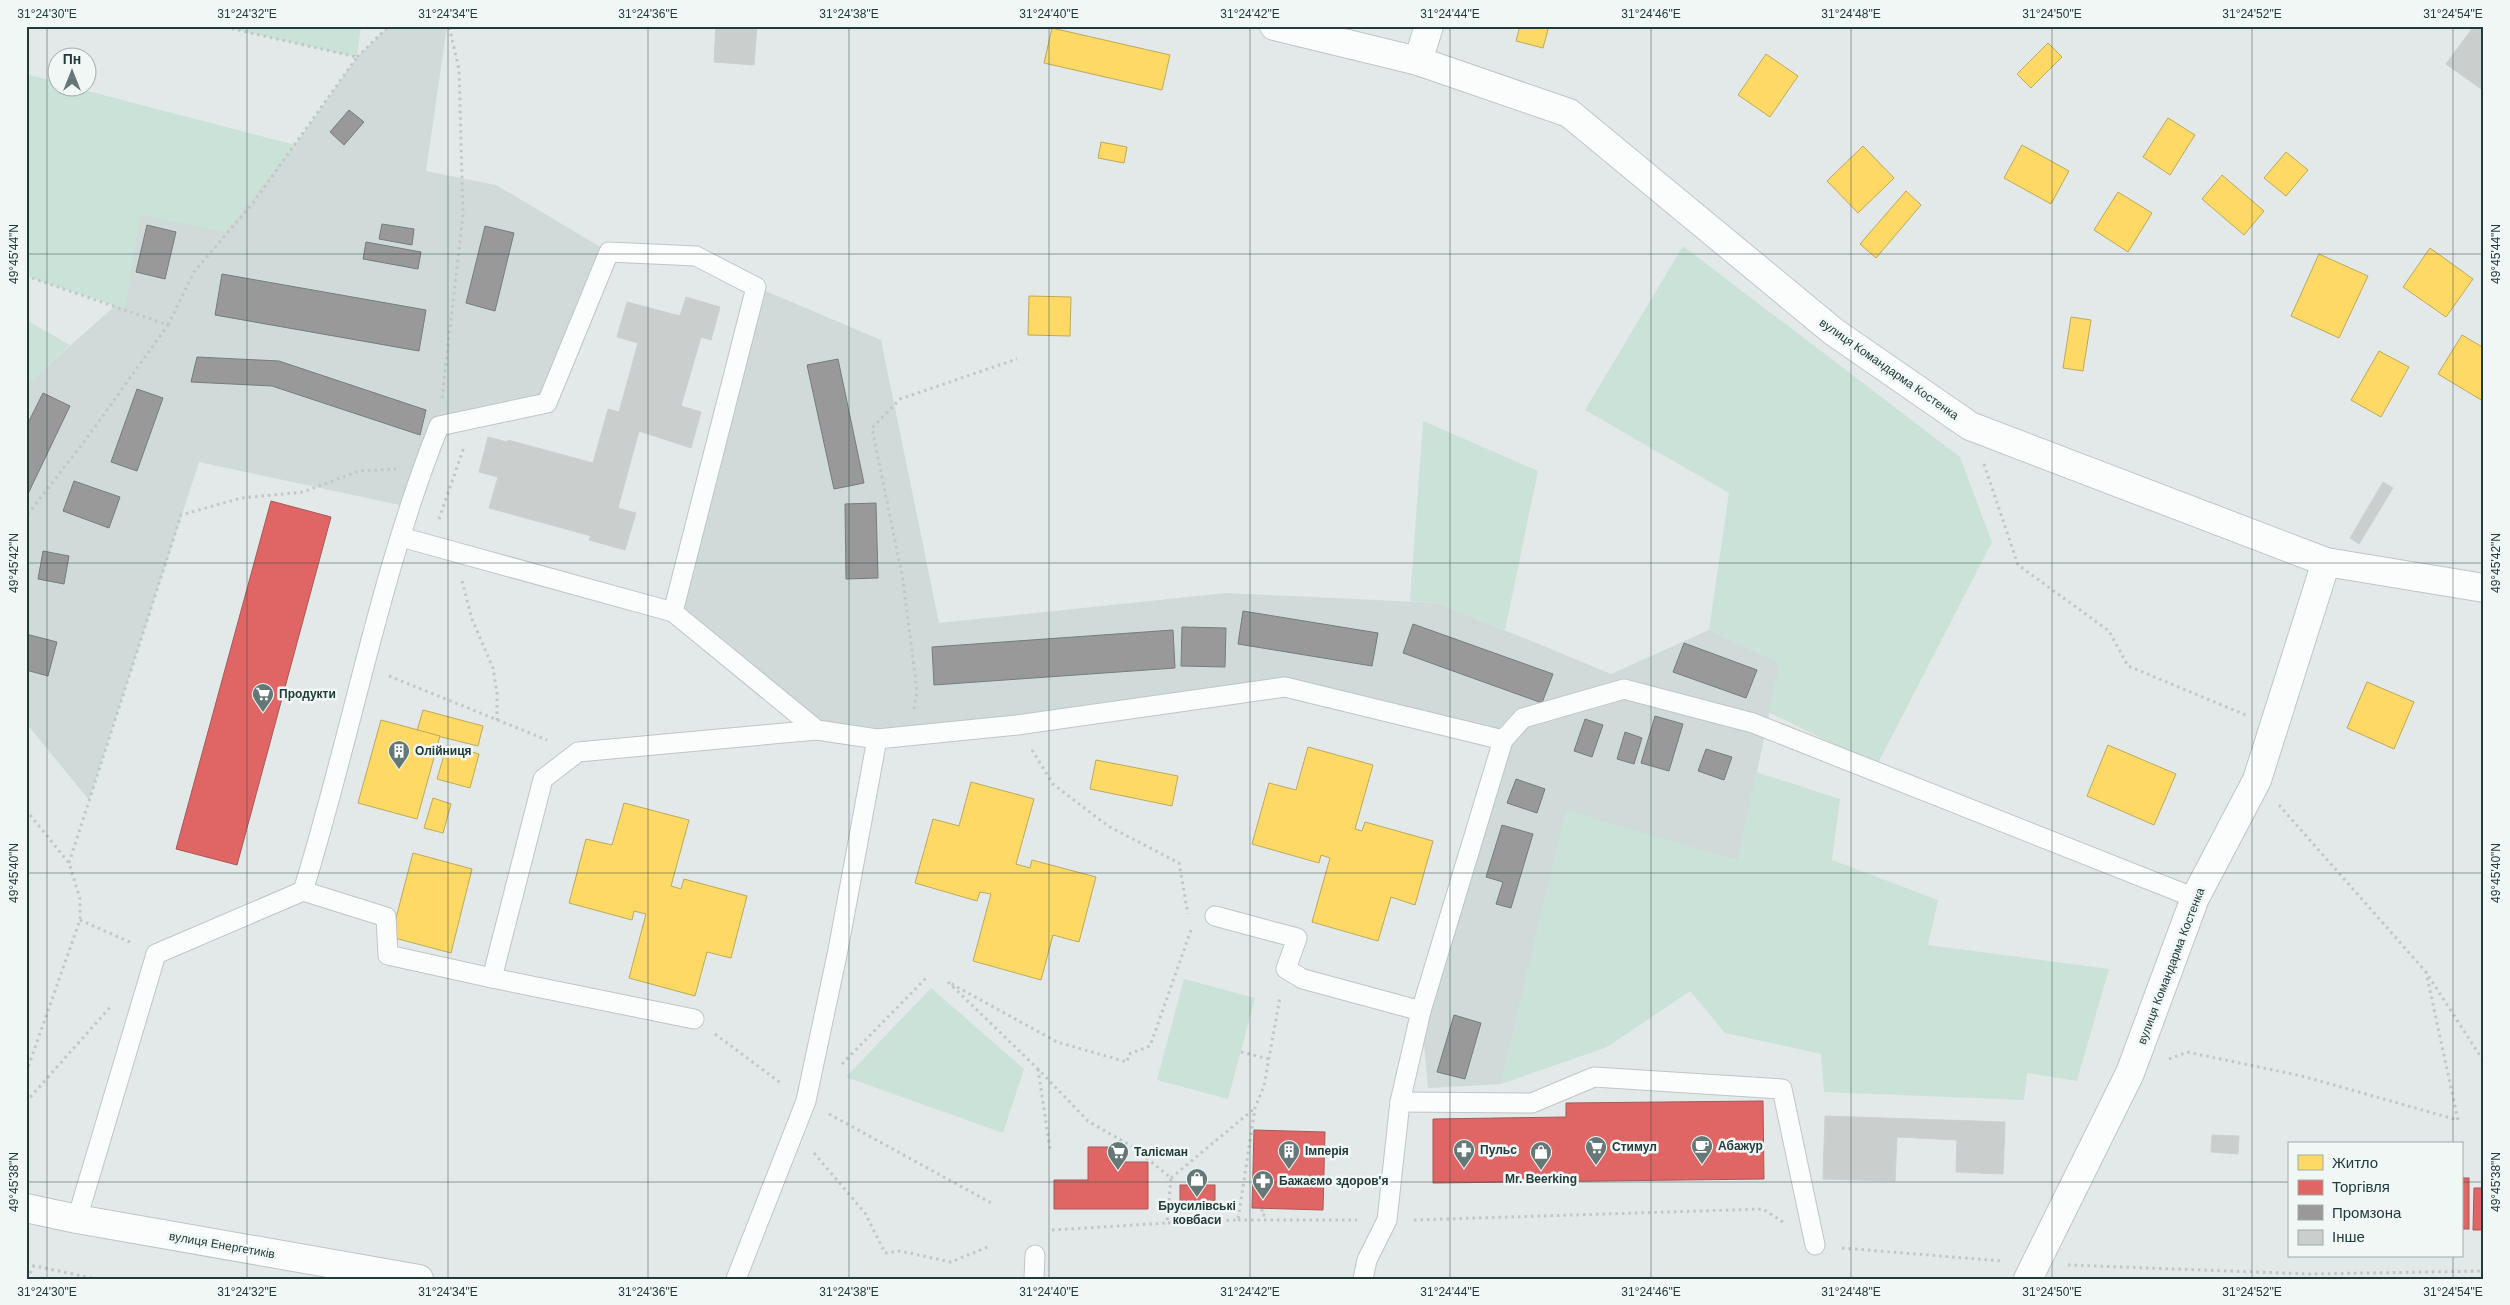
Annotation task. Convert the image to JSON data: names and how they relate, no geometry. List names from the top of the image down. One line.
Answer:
{"streets":{"street":["вулиця Командарма Костенка","вулиця Енергетиків"]},"places":{"supermarket":["Продукти","Стимул","Талісман"],"building":["Олійниця","Імперія"],"cafe":["Абажур"],"pharmacy":["Пульс","Бажаємо здоров'я"],"shop":["Mr. Beerking","Брусилівські ковбаси"]},"legend":["Житло","Торгівля","Промзона","Інше"],"north":"top","coordinates":["31°24'30\"E","31°24'32\"E","31°24'34\"E","31°24'36\"E","31°24'38\"E","31°24'40\"E","31°24'42\"E","31°24'44\"E","31°24'46\"E","31°24'48\"E","31°24'50\"E","31°24'52\"E","31°24'54\"E","49°45'44\"N","49°45'42\"N","49°45'40\"N","49°45'38\"N"]}
